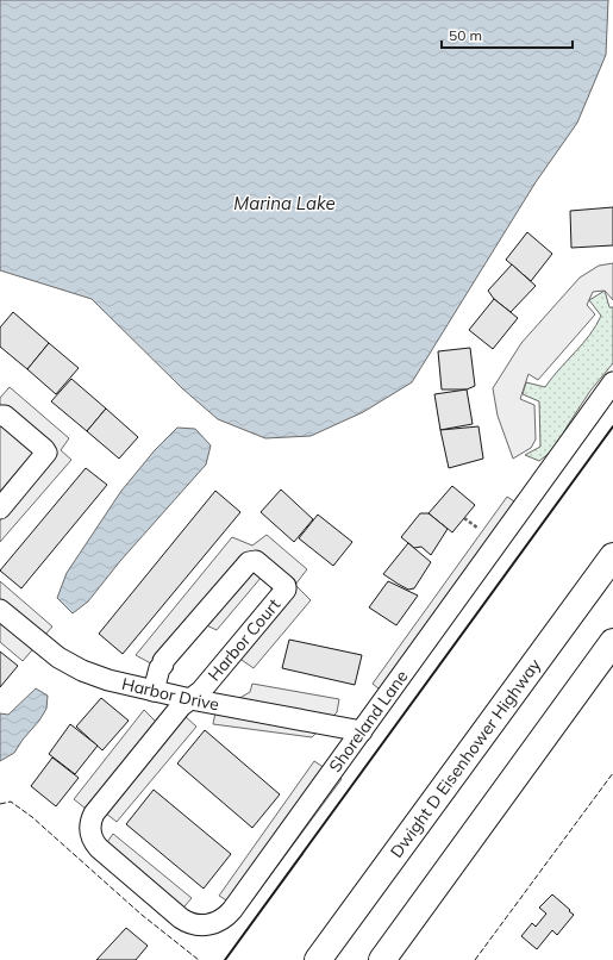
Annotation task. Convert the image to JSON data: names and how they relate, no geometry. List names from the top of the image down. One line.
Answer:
{"streets":{"highway":["Dwight D Eisenhower Highway"],"street":["Harbor Court","Harbor Drive","Shoreland Lane"]},"crossings":[["Harbor Court","Harbor Drive"],["Harbor Court","Shoreland Lane"],["Harbor Drive","Shoreland Lane"]],"water":["Marina Lake"],"scale_bar":"50 m"}
